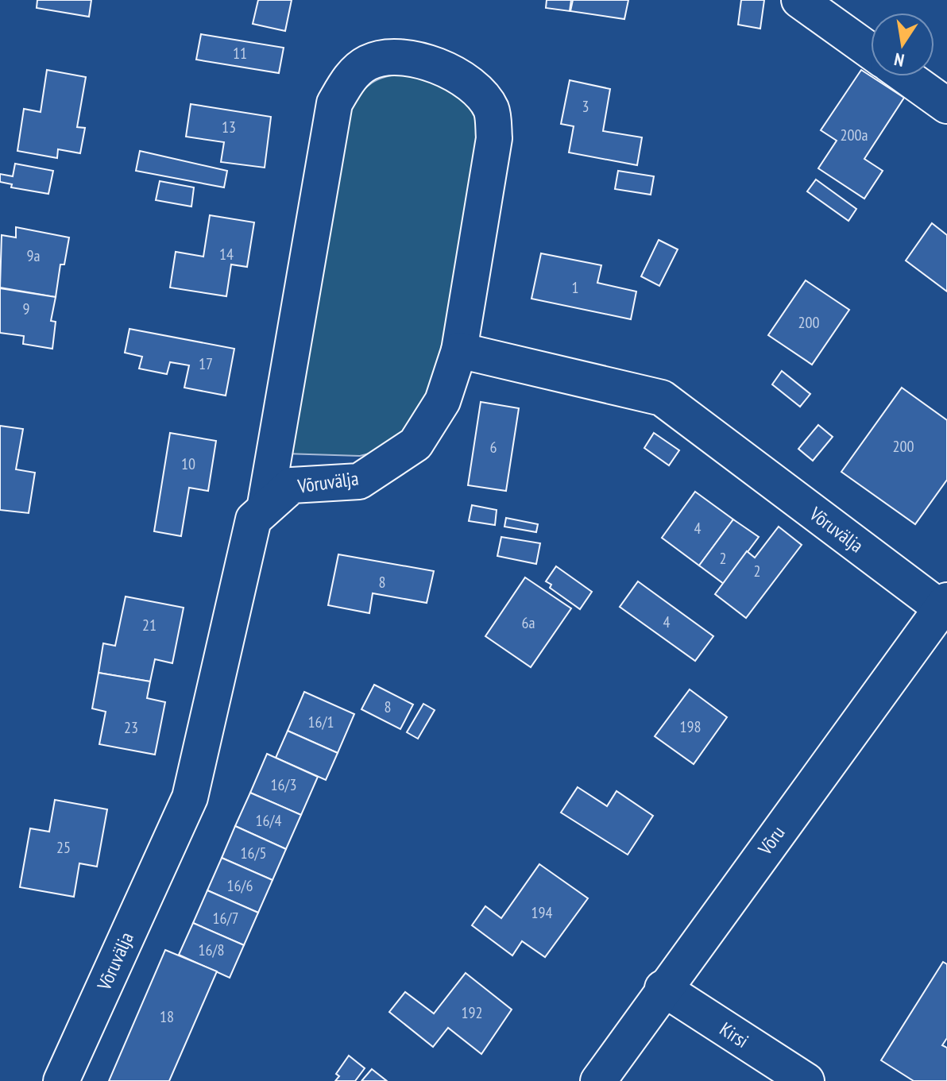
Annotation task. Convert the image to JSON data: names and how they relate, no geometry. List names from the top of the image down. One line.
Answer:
{"streets":{"street":["Võruvälja","Võru","Kirsi"]},"crossings":[["Võruvälja","Võru"],["Võru","Kirsi"]],"house_numbers":["11","3","13","200a","14","9a","1","9","200","17","200","6","10","4","2","2","8","4","6a","21","8","16/1","198","23","16/3","16/4","25","16/5","16/6","194","16/7","16/8","192","18"],"north":"bottom"}
